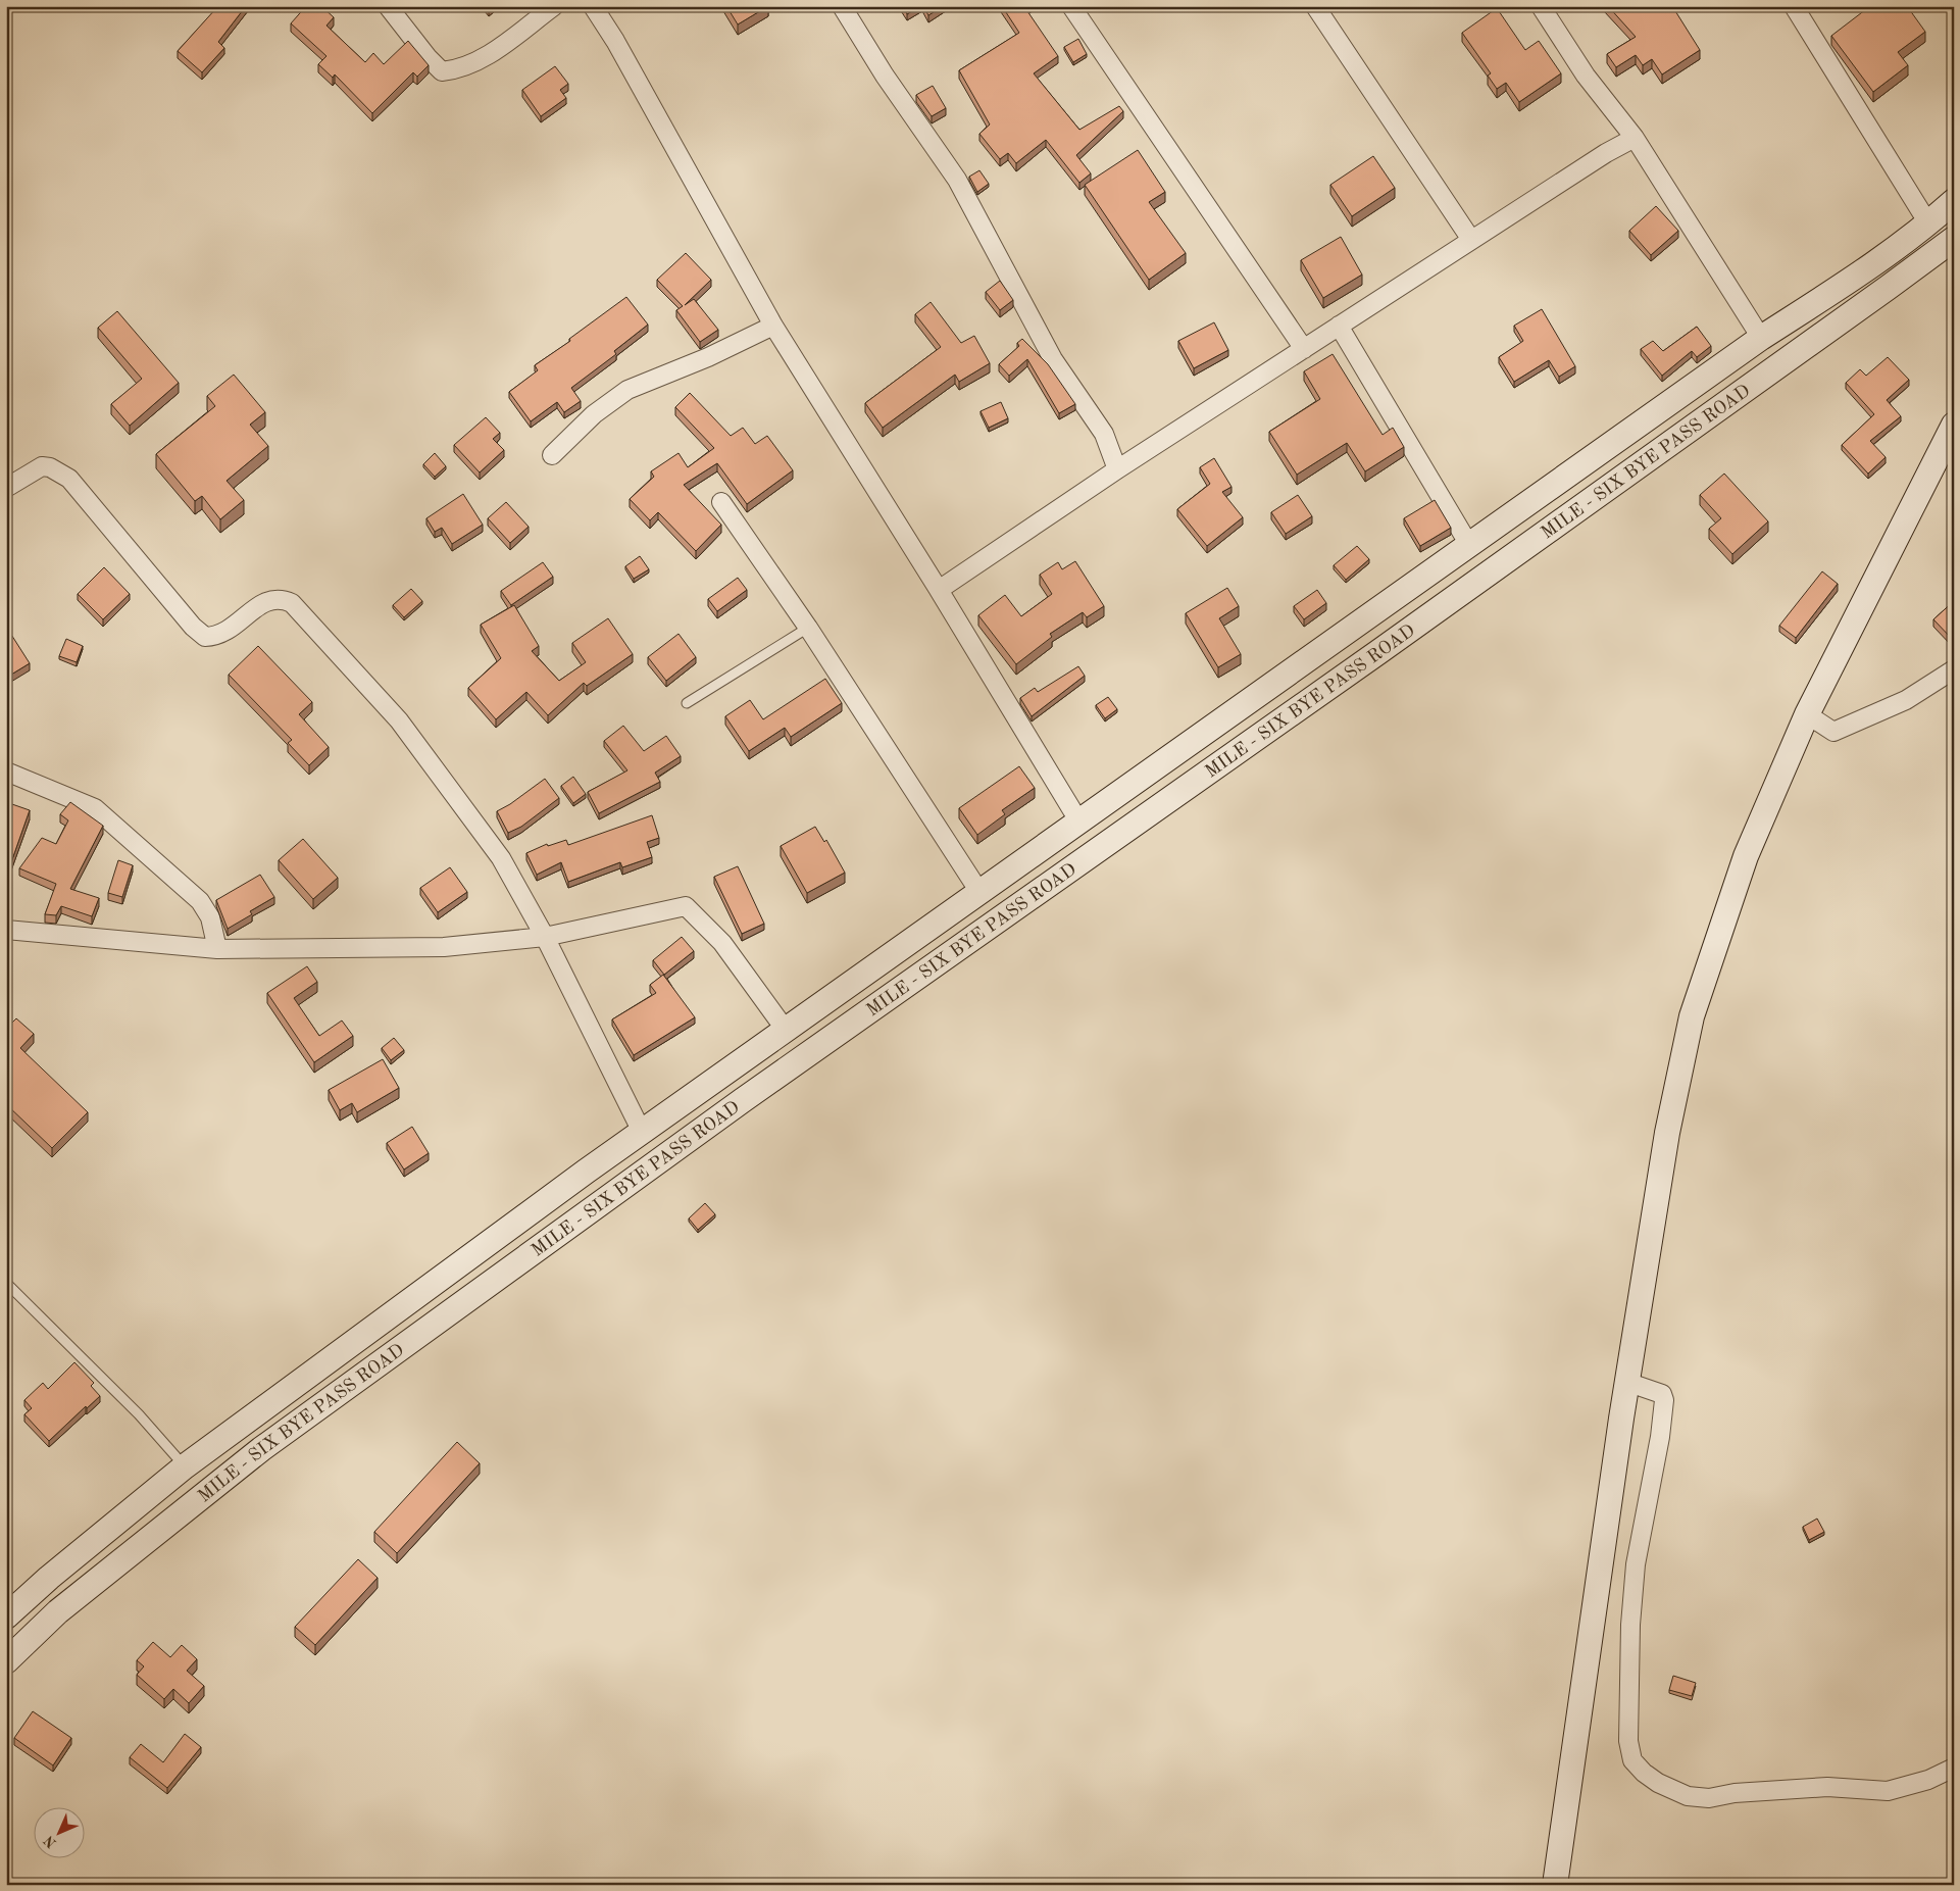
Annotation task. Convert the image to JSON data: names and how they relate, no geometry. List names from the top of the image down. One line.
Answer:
{"streets":{"street":["MILE - SIX BYE PASS ROAD"]},"north":"bottom left"}
